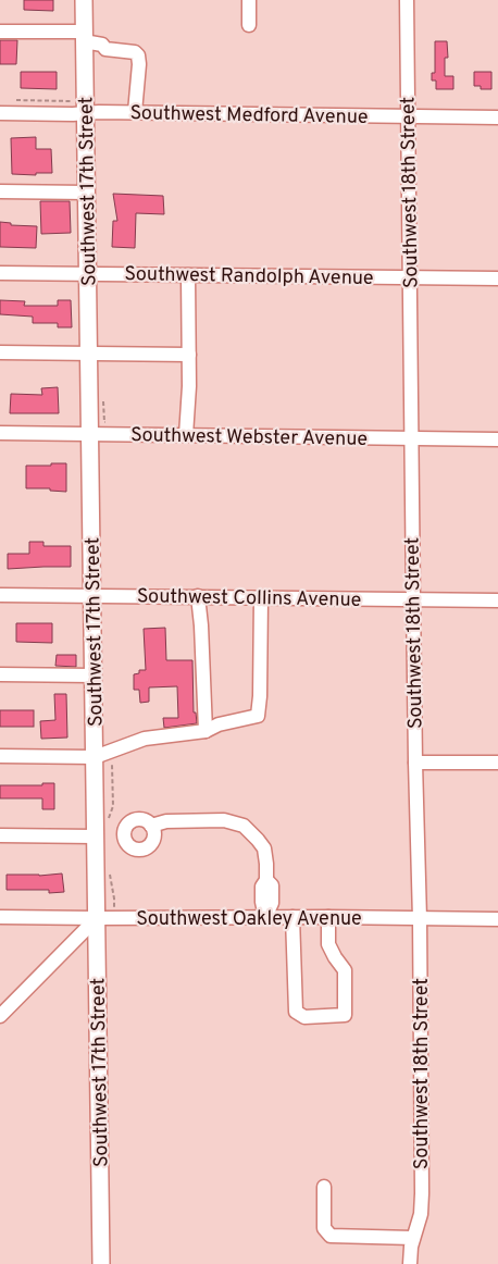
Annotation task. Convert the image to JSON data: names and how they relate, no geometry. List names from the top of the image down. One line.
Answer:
{"streets":{"main road":["Southwest 17th Street"],"street":["Southwest Medford Avenue","Southwest 18th Street","Southwest Randolph Avenue","Southwest Webster Avenue","Southwest Collins Avenue","Southwest Oakley Avenue"]},"crossings":[["Southwest Medford Avenue","Southwest 17th Street"],["Southwest Medford Avenue","Southwest 18th Street"],["Southwest 17th Street","Southwest Randolph Avenue"],["Southwest 17th Street","Southwest Webster Avenue"],["Southwest 17th Street","Southwest Collins Avenue"],["Southwest 17th Street","Southwest Oakley Avenue"],["Southwest 18th Street","Southwest Randolph Avenue"],["Southwest 18th Street","Southwest Webster Avenue"],["Southwest 18th Street","Southwest Collins Avenue"],["Southwest 18th Street","Southwest Oakley Avenue"]]}
